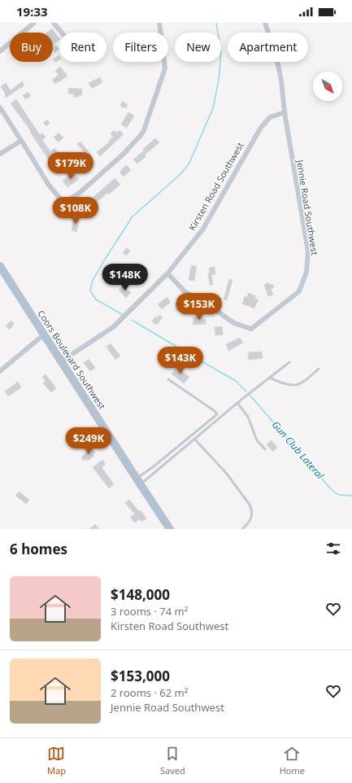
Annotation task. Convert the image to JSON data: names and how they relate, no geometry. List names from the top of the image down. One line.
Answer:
{"streets":{"main road":["Coors Boulevard Southwest"],"street":["Kirsten Road Southwest","Jennie Road Southwest"]},"crossings":[["Kirsten Road Southwest","Jennie Road Southwest"],["Kirsten Road Southwest","Coors Boulevard Southwest"]],"water":["Gun Club Lateral"],"north":"bottom right","page":{"status":"19:33","chip":["Buy","Rent","Filters","New","Apartment"],"price":["$179K","$108K","$148K","$153K","$143K","$249K"],"heading":"6 homes","list":[{"name":"$148,000","note":"3 rooms · 74 m² · Kirsten Road Southwest"},{"name":"$153,000","note":"2 rooms · 62 m² · Jennie Road Southwest"}],"tabs":["Map","Saved","Home"]}}
